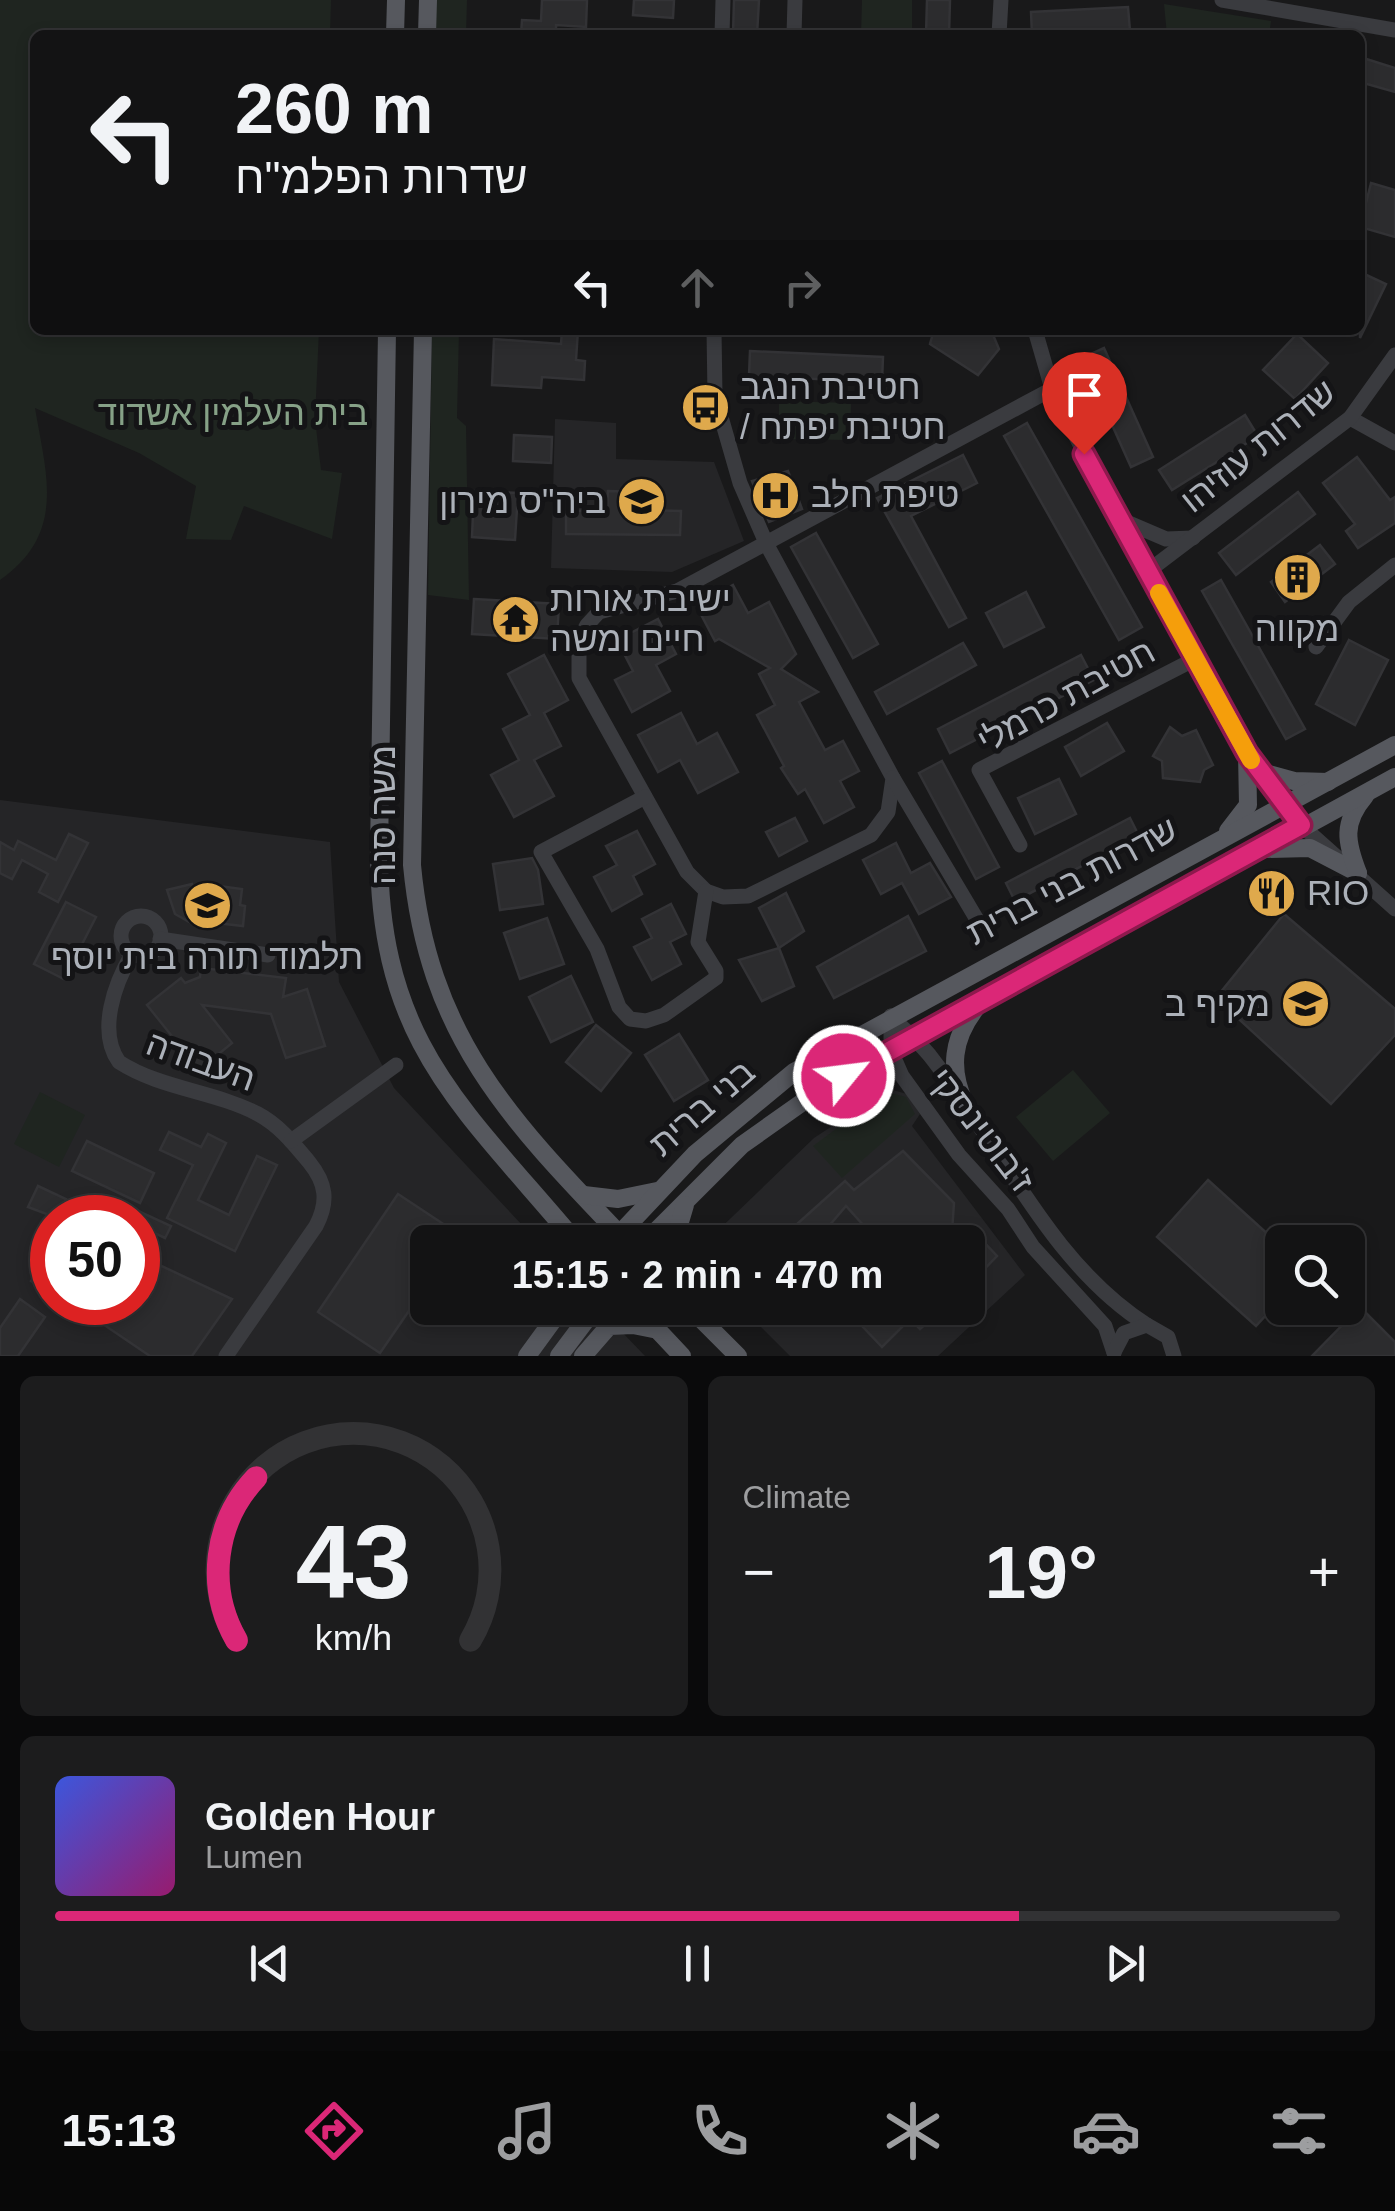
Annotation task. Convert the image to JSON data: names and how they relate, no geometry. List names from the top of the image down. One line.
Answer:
{"streets":{"main road":["משה סנה","שדרות בני ברית","בני ברית"],"street":["שדרות עוזיהו","חטיבת כרמלי","העבודה","ז'בוטינסקי"]},"crossings":[["שדרות בני ברית","בני ברית"],["שדרות בני ברית","ז'בוטינסקי"],["בני ברית","ז'בוטינסקי"]],"parks":["בית העלמין אשדוד"],"places":{"bus stop":["חטיבת הנגב / חטיבת יפתח"],"hospital":["טיפת חלב"],"school or university":["ביה\"ס מירון","תלמוד תורה בית יוסף","מקיף ב"],"building":["מקווה"],"temple":["ישיבת אורות חיים ומשה"],"restaurant":["RIO"]},"page":{"turn":["260 m","שדרות הפלמ\"ח"],"limit":"50","trip":"15:15 · 2 min · 470 m","tile":"Climate","heat":["−","19°","+"],"song":["Golden Hour","Lumen"],"tabs":"15:13","gauge":["43","km/h"]}}
